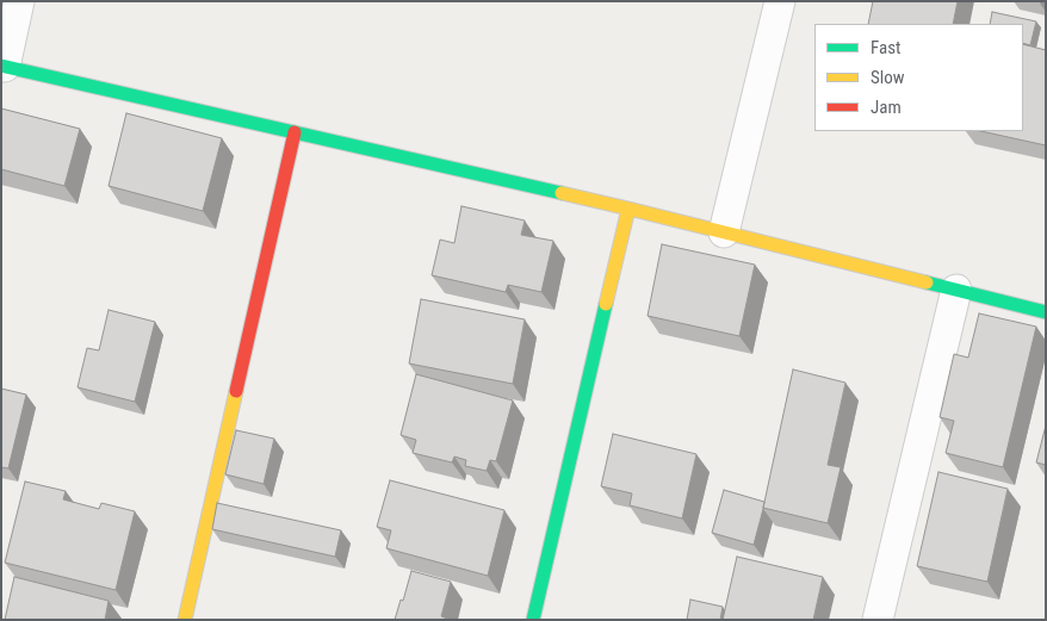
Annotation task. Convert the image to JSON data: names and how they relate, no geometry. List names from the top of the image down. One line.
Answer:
{"legend":["Fast","Slow","Jam"]}
